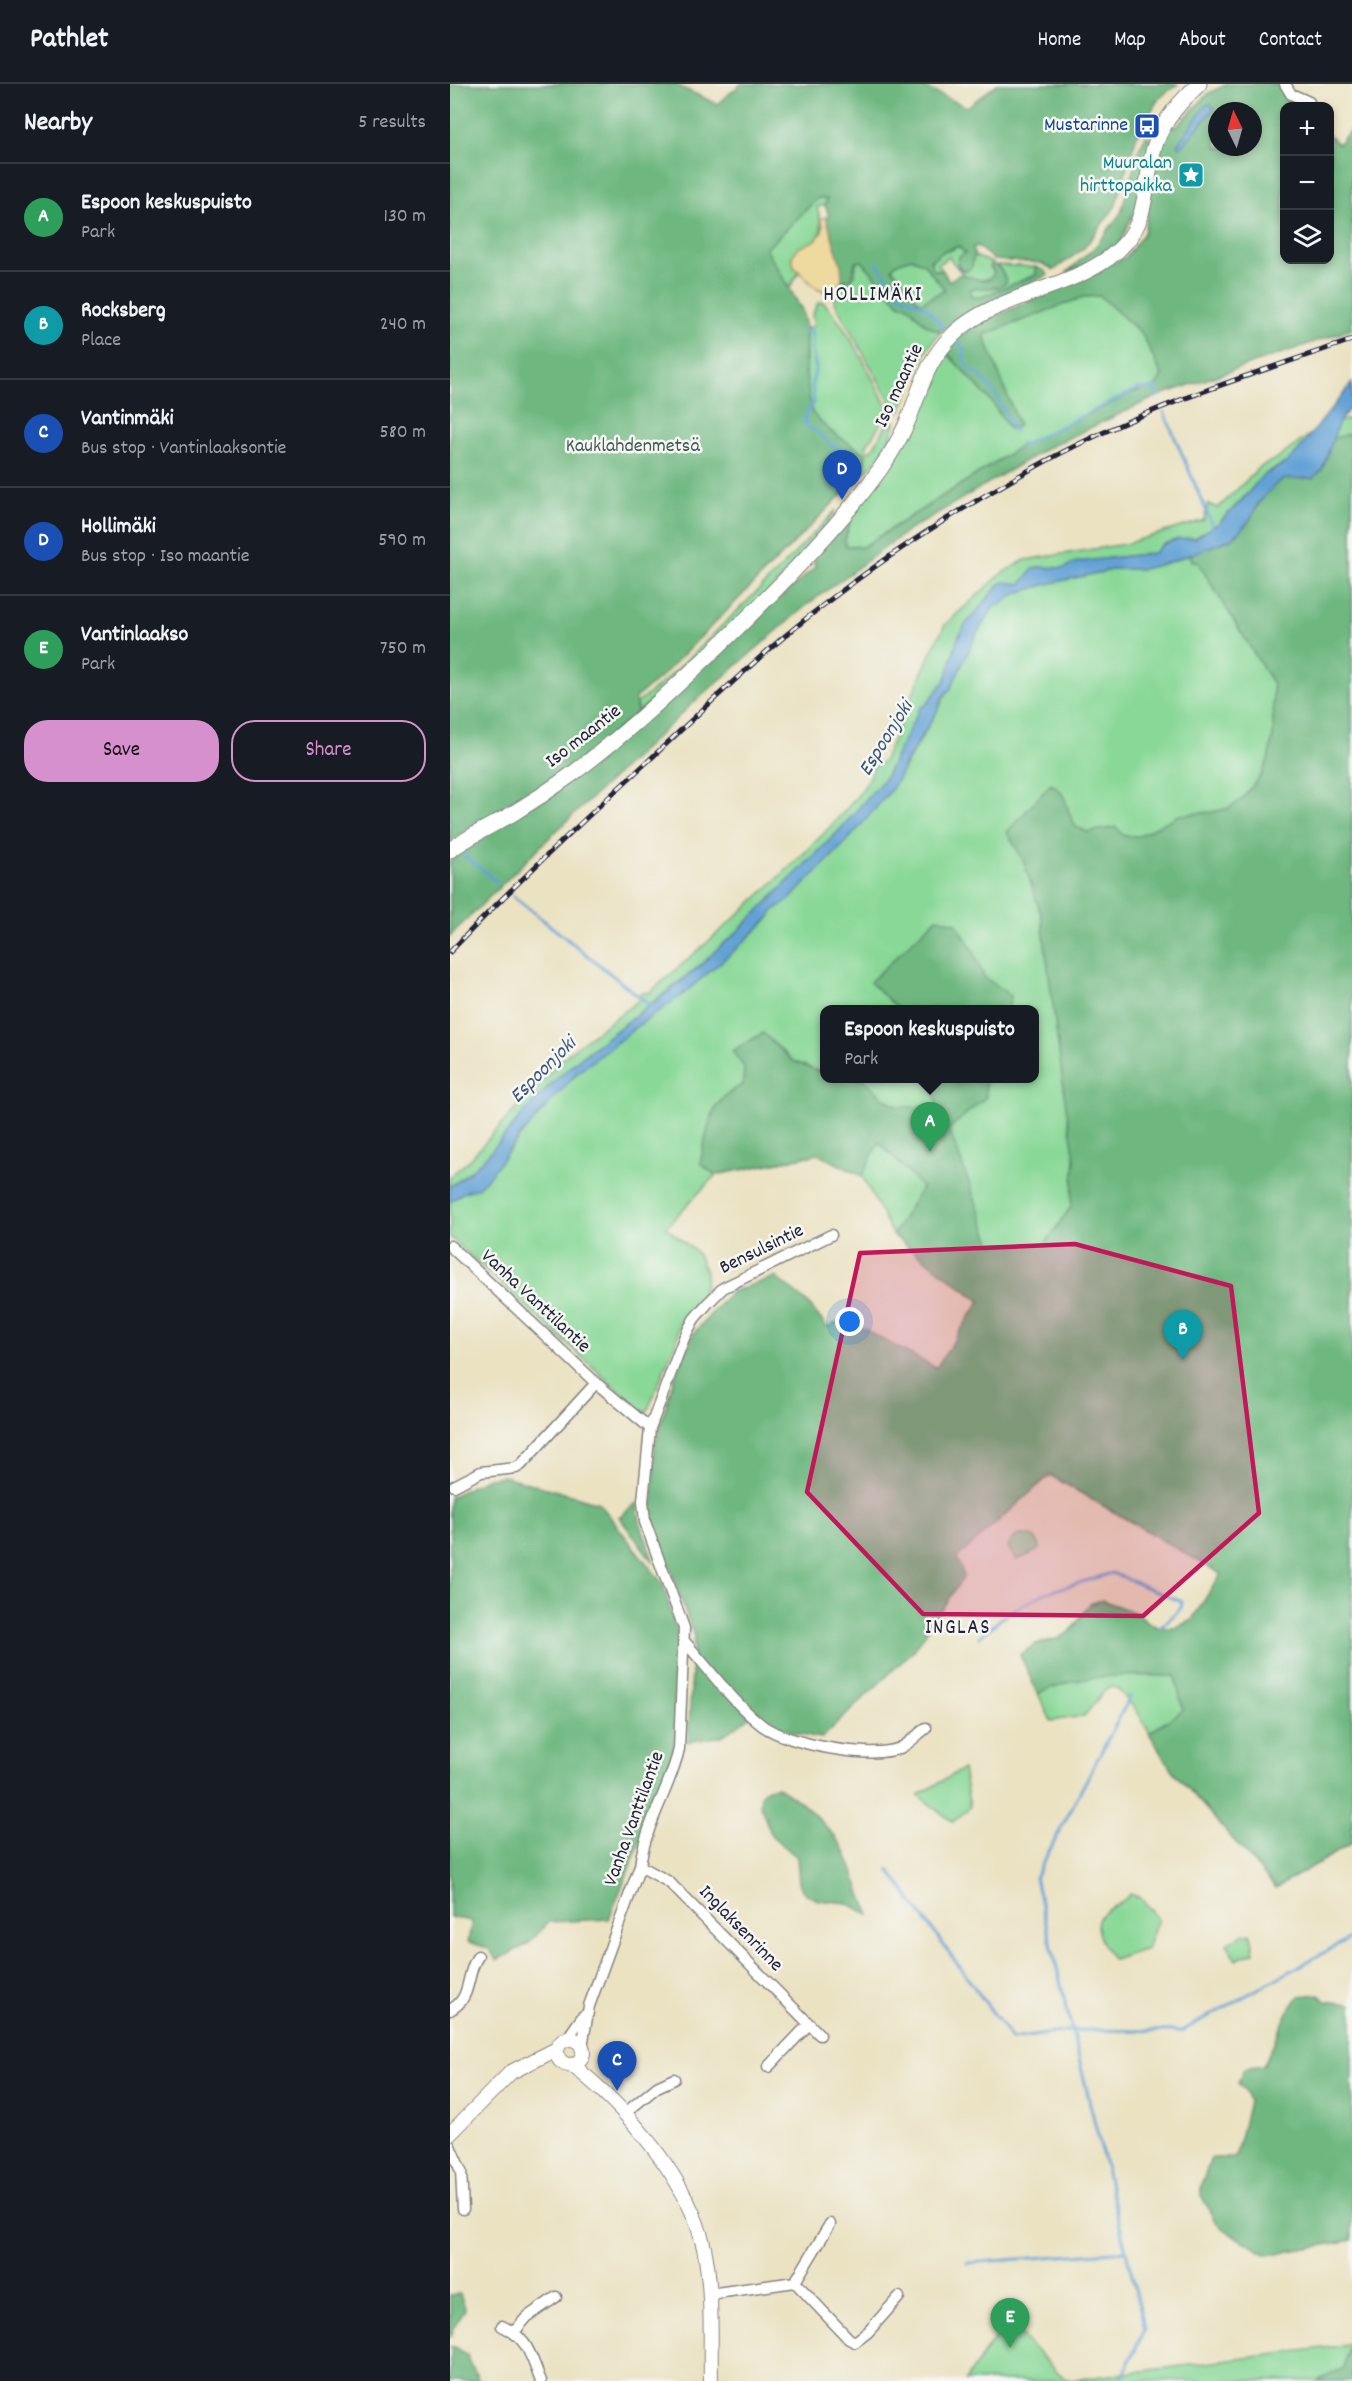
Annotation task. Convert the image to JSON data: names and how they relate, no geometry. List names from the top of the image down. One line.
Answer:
{"streets":{"main road":["Iso maantie"],"street":["Bensulsintie","Vanha Vanttilantie","Inglaksenrinne"]},"crossings":[["Bensulsintie","Vanha Vanttilantie"],["Vanha Vanttilantie","Inglaksenrinne"]],"districts":["HOLLIMÄKI","INGLAS"],"water":["Espoonjoki"],"parks":["Kauklahdenmetsä"],"places":{"bus stop":["Mustarinne"],"place":["Muuralan hirttopaikka"]},"north":"top","page":{"header":"Pathlet","nav":["Home","Map","About","Contact"],"heading":["Nearby","5 results"],"map_buttons":["+","−"],"list":[{"mark":"A","name":"Espoon keskuspuisto","note":"Park","value":"130 m"},{"mark":"B","name":"Rocksberg","note":"Place","value":"240 m"},{"mark":"C","name":"Vantinmäki","note":"Bus stop · Vantinlaaksontie","value":"580 m"},{"mark":"D","name":"Hollimäki","note":"Bus stop · Iso maantie","value":"590 m"},{"mark":"E","name":"Vantinlaakso","note":"Park","value":"750 m"}],"pins":["D","A","B","C","E"],"buttons":["Save","Share"],"popup":["Espoon keskuspuisto","Park"]}}
